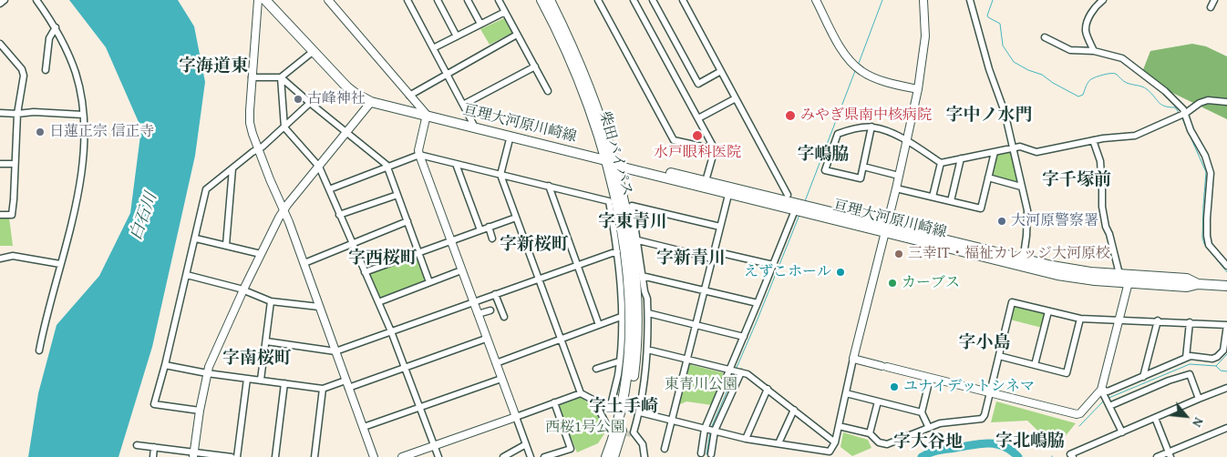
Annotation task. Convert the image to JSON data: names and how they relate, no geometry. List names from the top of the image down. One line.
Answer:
{"streets":{"main road":["亘理大河原川崎線","柴田バイパス"]},"crossings":[["亘理大河原川崎線","柴田バイパス"]],"districts":["字海道東","字中ノ水門","字嶋脇","字千塚前","字東青川","字新桜町","字西桜町","字新青川","字小島","字南桜町","字土手崎","字北嶋脇","字大谷地"],"water":["白石川"],"parks":["東青川公園","西桜1号公園"],"places":["古峰神社","みやぎ県南中核病院","日蓮正宗 信正寺","水戸眼科医院","大河原警察署","三幸IT・福祉カレッジ大河原校","えずこホール","カーブス","ユナイデットシネマ"],"north":"bottom right"}
